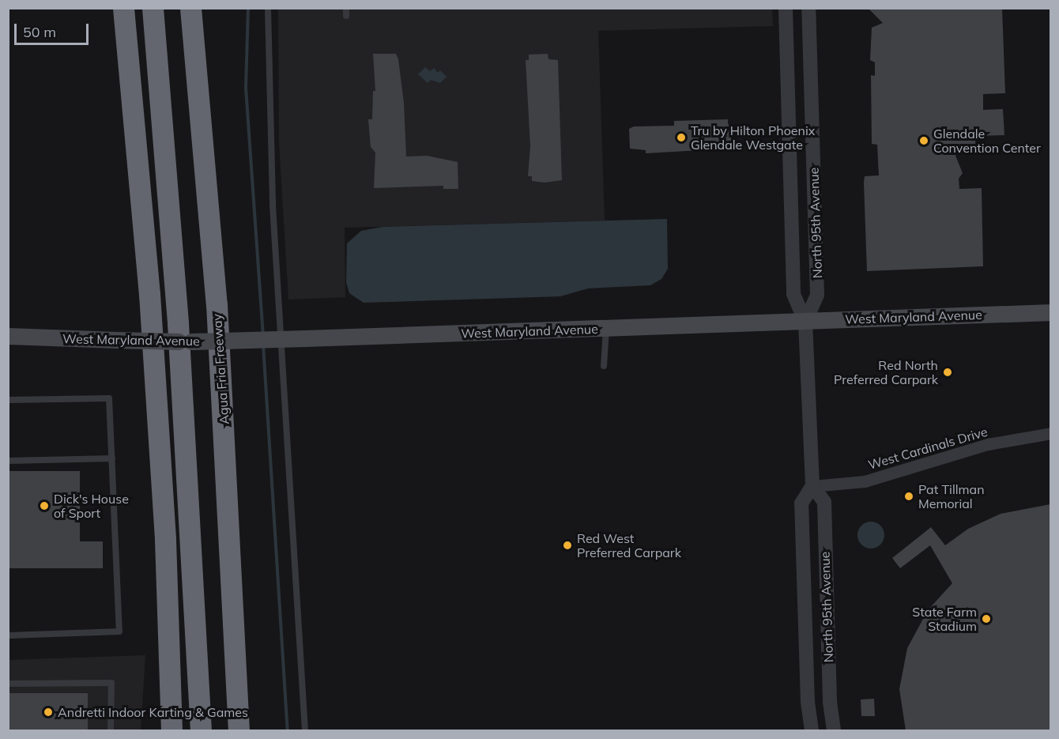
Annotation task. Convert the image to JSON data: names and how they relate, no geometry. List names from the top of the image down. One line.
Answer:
{"streets":{"highway":["Agua Fria Freeway"],"main road":["West Maryland Avenue"],"street":["North 95th Avenue","West Cardinals Drive"]},"crossings":[["North 95th Avenue","West Maryland Avenue"],["North 95th Avenue","West Cardinals Drive"]],"places":["Tru by Hilton Phoenix Glendale Westgate","Glendale Convention Center","Red North Preferred Carpark","Pat Tillman Memorial","Dick's House of Sport","Red West Preferred Carpark","State Farm Stadium","Andretti Indoor Karting & Games"],"scale_bar":"50 m"}
